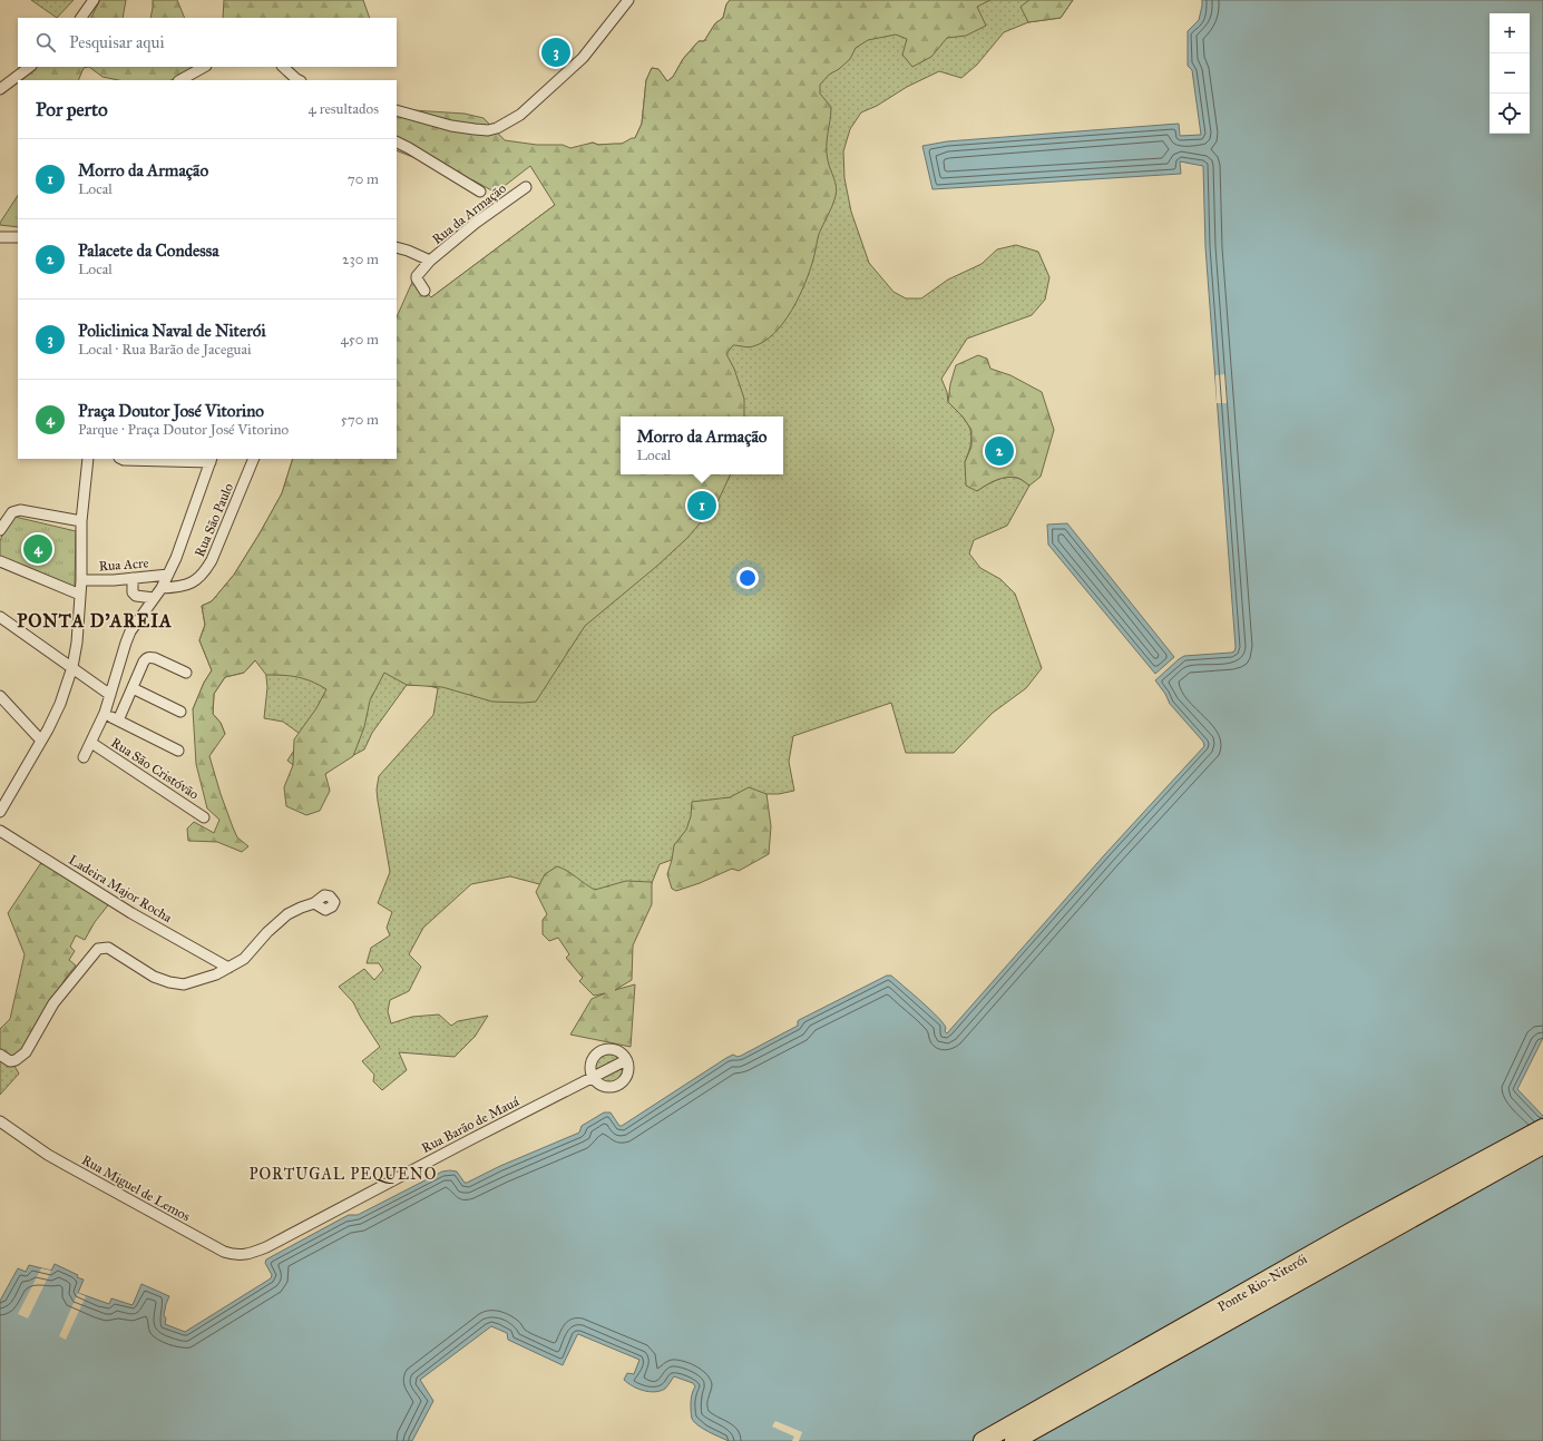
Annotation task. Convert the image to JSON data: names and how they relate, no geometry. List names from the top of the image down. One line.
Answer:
{"streets":{"highway":["Ponte Rio-Niterói"],"street":["Rua da Armação","Rua São Paulo","Rua Acre","Rua São Cristóvão","Ladeira Major Rocha","Rua Barão de Mauá","Rua Miguel de Lemos"]},"crossings":[["Rua Barão de Mauá","Rua Miguel de Lemos"]],"districts":["PONTA D'AREIA","PORTUGAL PEQUENO"],"page":{"map_buttons":["+","−"],"search":"Pesquisar aqui","pins":["3","2","1","4"],"heading":["Por perto","4 resultados"],"list":[{"mark":"1","name":"Morro da Armação","note":"Local","value":"70 m"},{"mark":"2","name":"Palacete da Condessa","note":"Local","value":"230 m"},{"mark":"3","name":"Policlinica Naval de Niterói","note":"Local · Rua Barão de Jaceguai","value":"450 m"},{"mark":"4","name":"Praça Doutor José Vitorino","note":"Parque · Praça Doutor José Vitorino","value":"570 m"}],"popup":["Morro da Armação","Local"]}}
